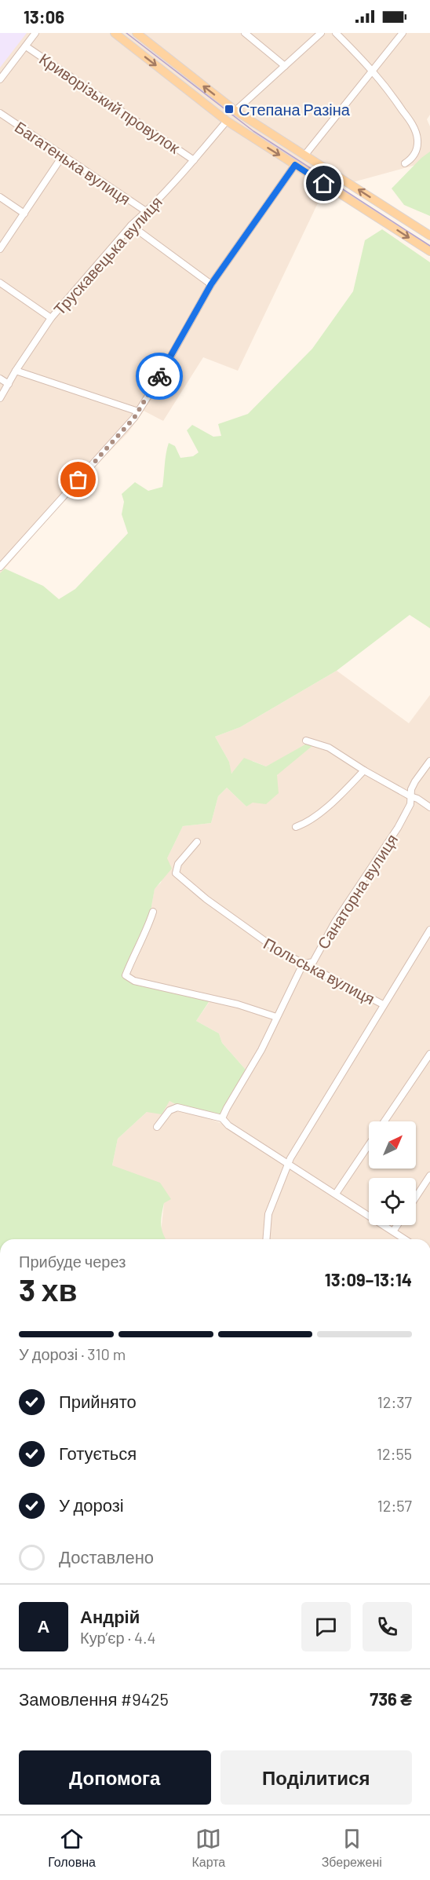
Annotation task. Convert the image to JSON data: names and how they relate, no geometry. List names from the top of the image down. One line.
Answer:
{"streets":{"street":["Криворізький провулок","Багатенька вулиця","Трускавецька вулиця","Санаторна вулиця","Польська вулиця"]},"crossings":[["Криворізький провулок","Трускавецька вулиця"],["Багатенька вулиця","Трускавецька вулиця"],["Санаторна вулиця","Польська вулиця"]],"places":{"transit":["Степана Разіна"]},"north":"top right","page":{"status":"13:06","heading":["3 хв","Прибуде через","13:09–13:14"],"panel":["Андрій","Кур’єр · 4.4","Замовлення #9425","736 ₴"],"bar":"У дорозі · 310 m","list":[["Прийнято","12:37"],["Готується","12:55"],["У дорозі","12:57"],"Доставлено"],"round":"А","buttons":["Допомога","Поділитися"],"tabs":["Головна","Карта","Збережені"]}}
